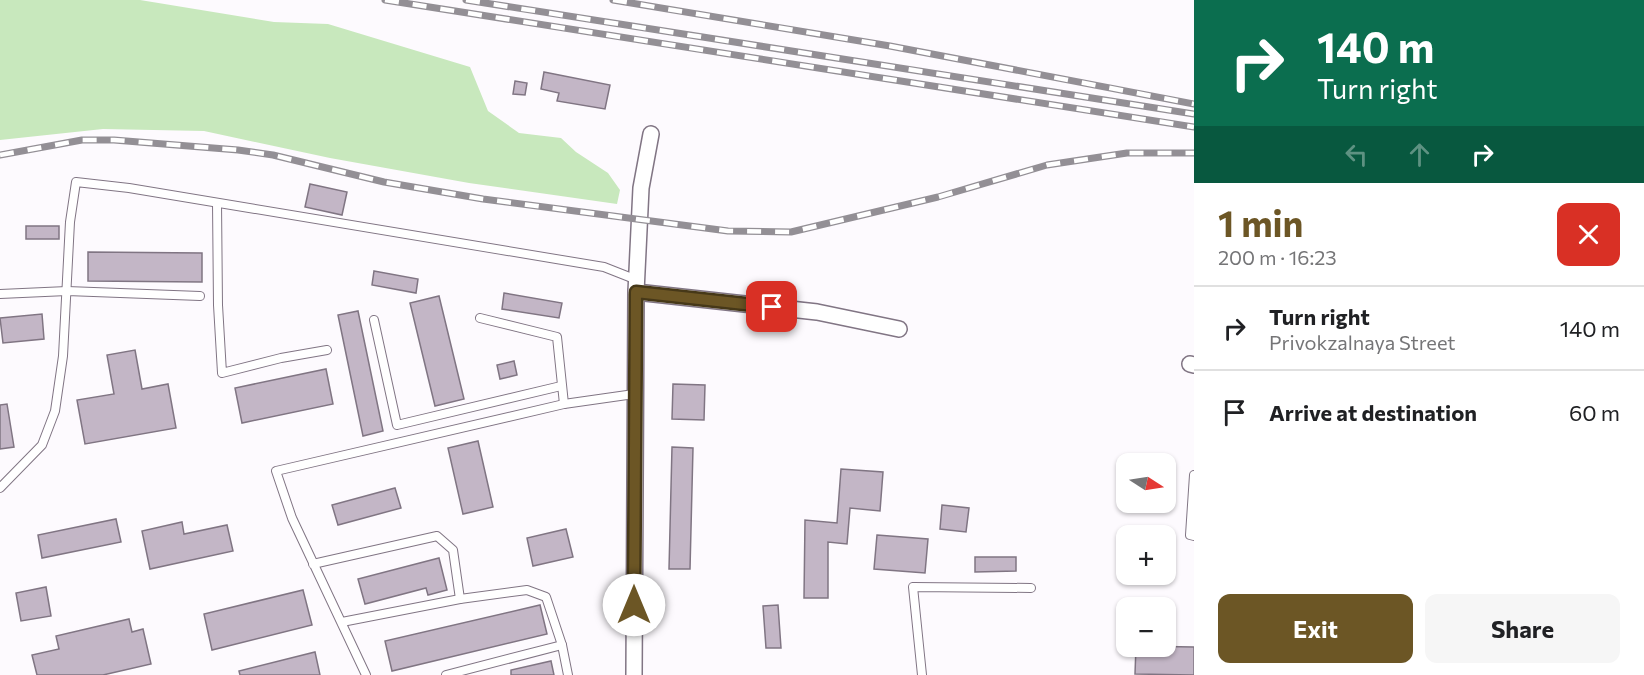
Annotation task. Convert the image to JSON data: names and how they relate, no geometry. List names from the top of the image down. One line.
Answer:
{"north":"right","page":{"turn":["140 m","Turn right"],"heading":["1 min","200 m · 16:23"],"list":[{"name":"Turn right","note":"Privokzalnaya Street","value":"140 m"},{"name":"Arrive at destination","value":"60 m"}],"map_buttons":["+","−"],"buttons":["Exit","Share"]}}
